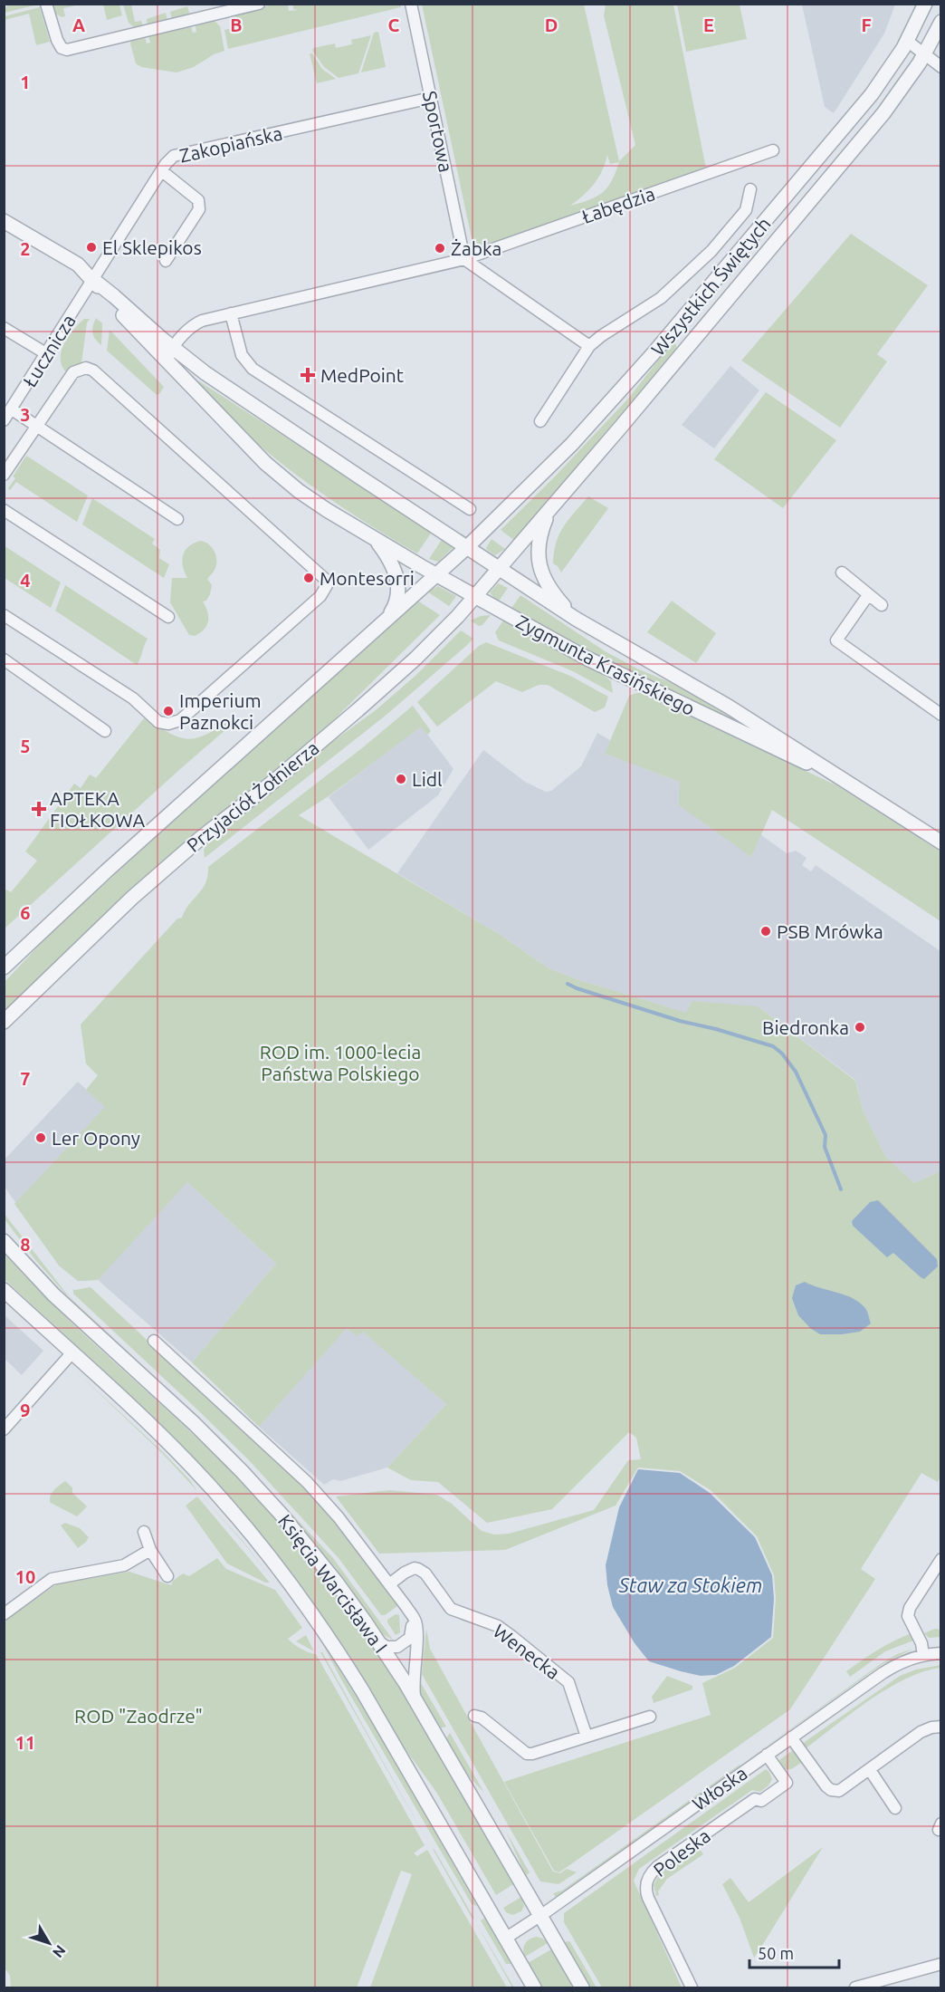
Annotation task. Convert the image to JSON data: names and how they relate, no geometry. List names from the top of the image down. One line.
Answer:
{"streets":{"street":["Sportowa","Zakopiańska","Łabędzia","Wszystkich Świętych","Łucznicza","Zygmunta Krasińskiego","Przyjaciół Żołnierza","Księcia Warcisława I","Wenecka","Włoska","Poleska"]},"crossings":[["Sportowa","Zakopiańska"],["Sportowa","Łabędzia"],["Zakopiańska","Łucznicza"],["Zakopiańska","Zygmunta Krasińskiego"],["Łabędzia","Zygmunta Krasińskiego"],["Wszystkich Świętych","Zygmunta Krasińskiego"],["Wszystkich Świętych","Przyjaciół Żołnierza"],["Łucznicza","Zygmunta Krasińskiego"],["Zygmunta Krasińskiego","Przyjaciół Żołnierza"],["Księcia Warcisława I","Włoska"],["Włoska","Poleska"]],"water":["Staw za Stokiem"],"parks":["ROD im. 1000-lecia Państwa Polskiego","ROD \"Zaodrze\""],"places":{"other":["El Sklepikos","Żabka","Montesorri","Imperium Paznokci","Lidl","PSB Mrówka","Biedronka","Ler Opony"],"health":["MedPoint","APTEKA FIOŁKOWA"]},"scale_bar":"50 m","north":"bottom right","grid":{"columns":["A","B","C","D","E","F"],"rows":["1","2","3","4","5","6","7","8","9","10","11"]}}
